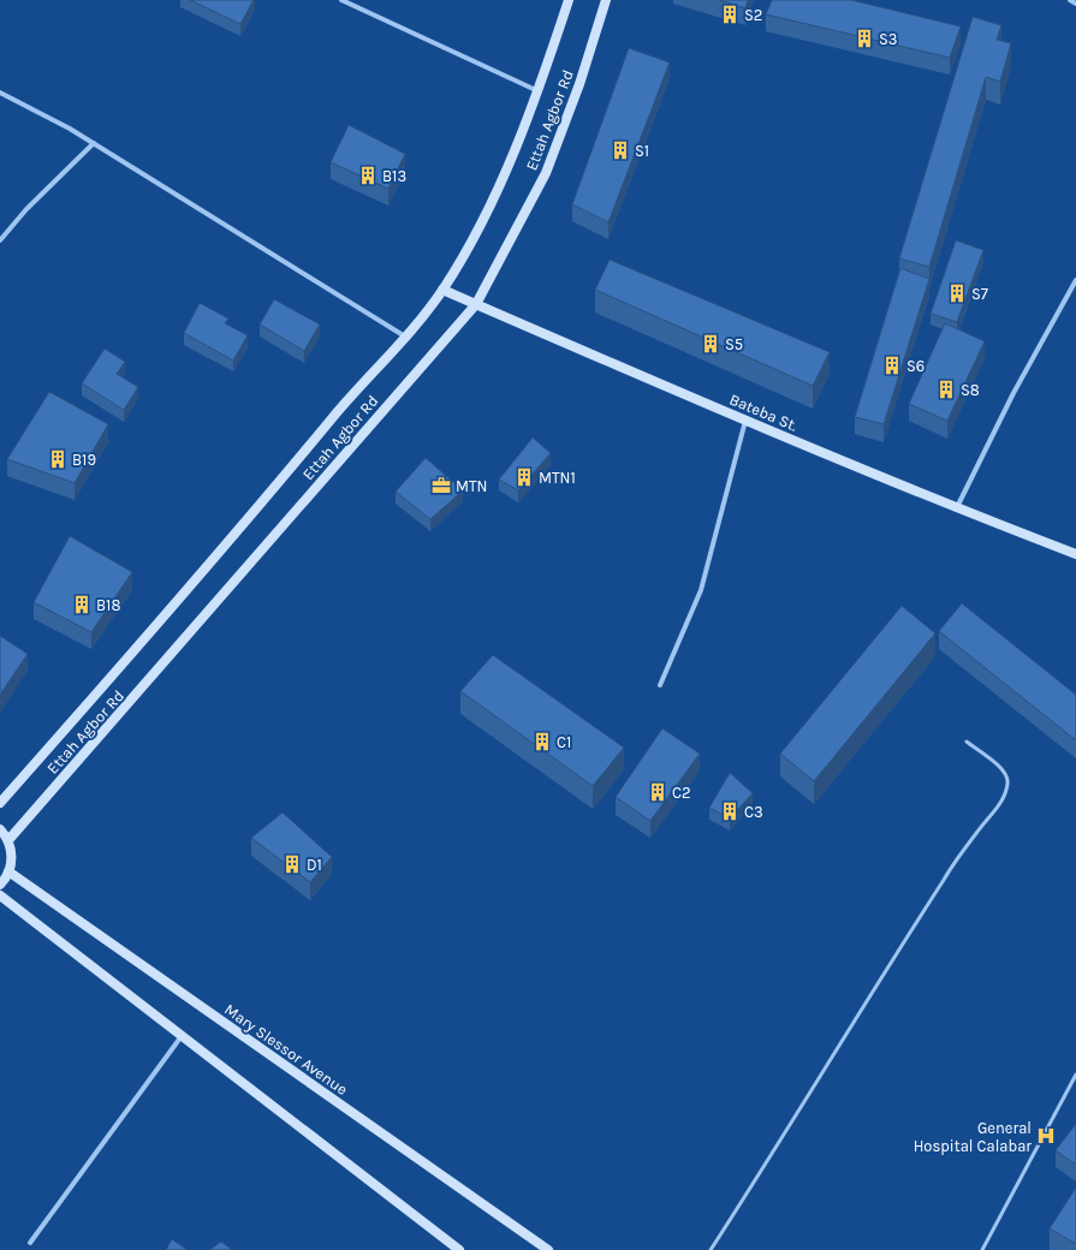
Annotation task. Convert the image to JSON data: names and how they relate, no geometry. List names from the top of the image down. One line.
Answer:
{"streets":{"main road":["Ettah Agbor Rd","Bateba St.","Mary Slessor Avenue"]},"crossings":[["Ettah Agbor Rd","Bateba St."]],"places":{"building":["S2","S3","S1","B13","S7","S5","S6","S8","B19","MTN1","B18","C1","C2","C3","D1"],"office":["MTN"],"hospital":["General Hospital Calabar"]}}
